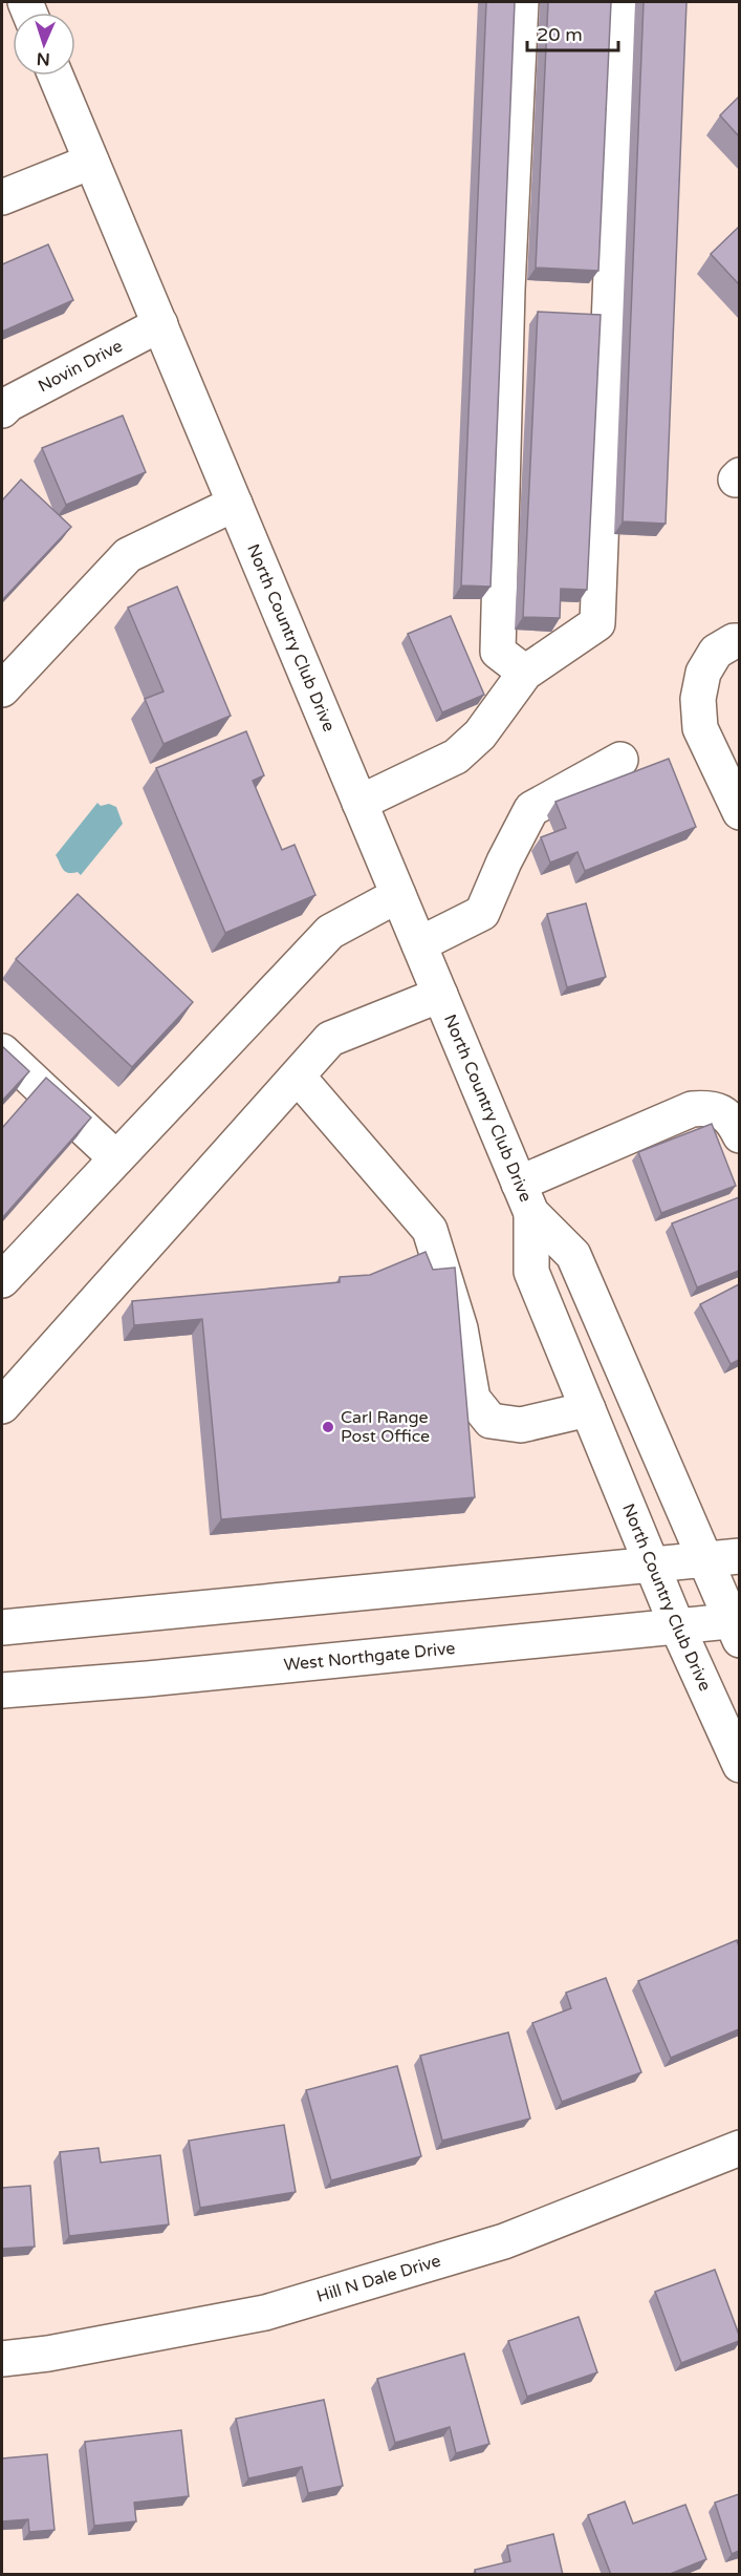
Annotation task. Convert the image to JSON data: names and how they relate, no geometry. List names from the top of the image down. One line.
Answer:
{"streets":{"street":["Novin Drive","North Country Club Drive","West Northgate Drive","Hill N Dale Drive"]},"crossings":[["Novin Drive","North Country Club Drive"],["North Country Club Drive","West Northgate Drive"]],"places":["Carl Range Post Office"],"scale_bar":"20 m","north":"bottom"}
